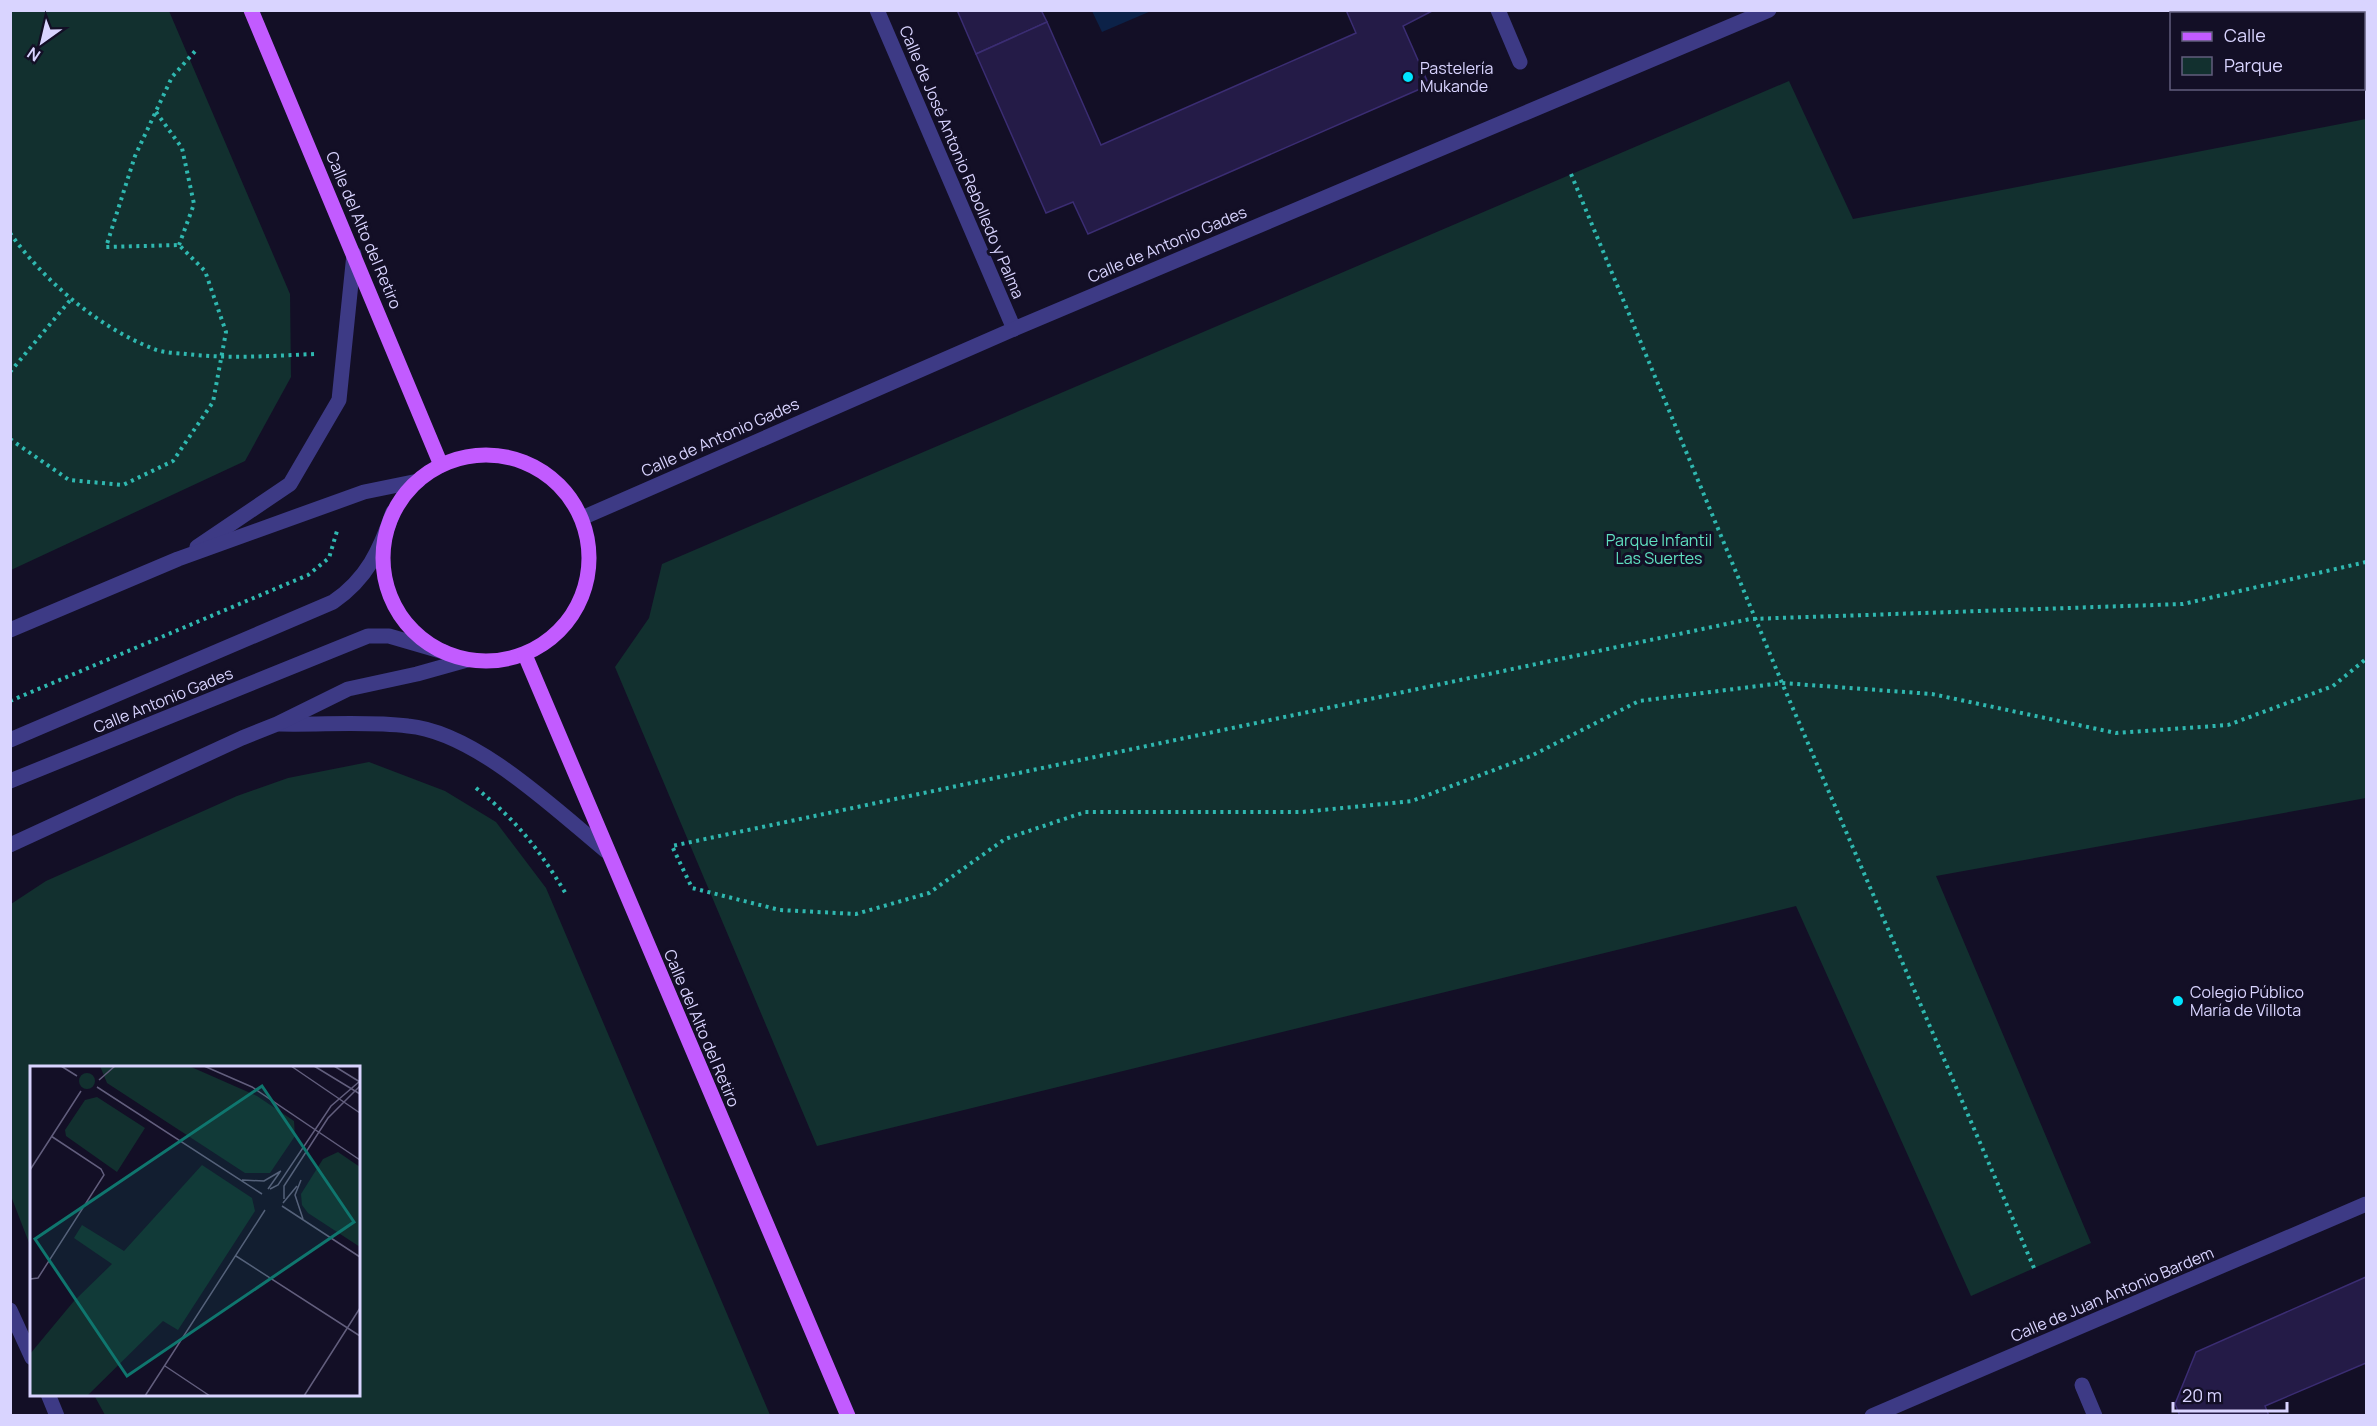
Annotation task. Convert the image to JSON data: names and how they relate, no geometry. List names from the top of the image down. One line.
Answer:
{"streets":{"main road":["Calle del Alto del Retiro"],"street":["Calle de José Antonio Rebolledo y Palma","Calle de Antonio Gades","Calle Antonio Gades","Calle de Juan Antonio Bardem"]},"crossings":[["Calle de José Antonio Rebolledo y Palma","Calle de Antonio Gades"],["Calle del Alto del Retiro","Calle de Antonio Gades"],["Calle del Alto del Retiro","Calle Antonio Gades"],["Calle de Antonio Gades","Calle Antonio Gades"]],"parks":["Parque Infantil Las Suertes"],"places":["Pastelería Mukande","Colegio Público María de Villota"],"legend":["Calle","Parque"],"scale_bar":"20 m","north":"bottom left"}
